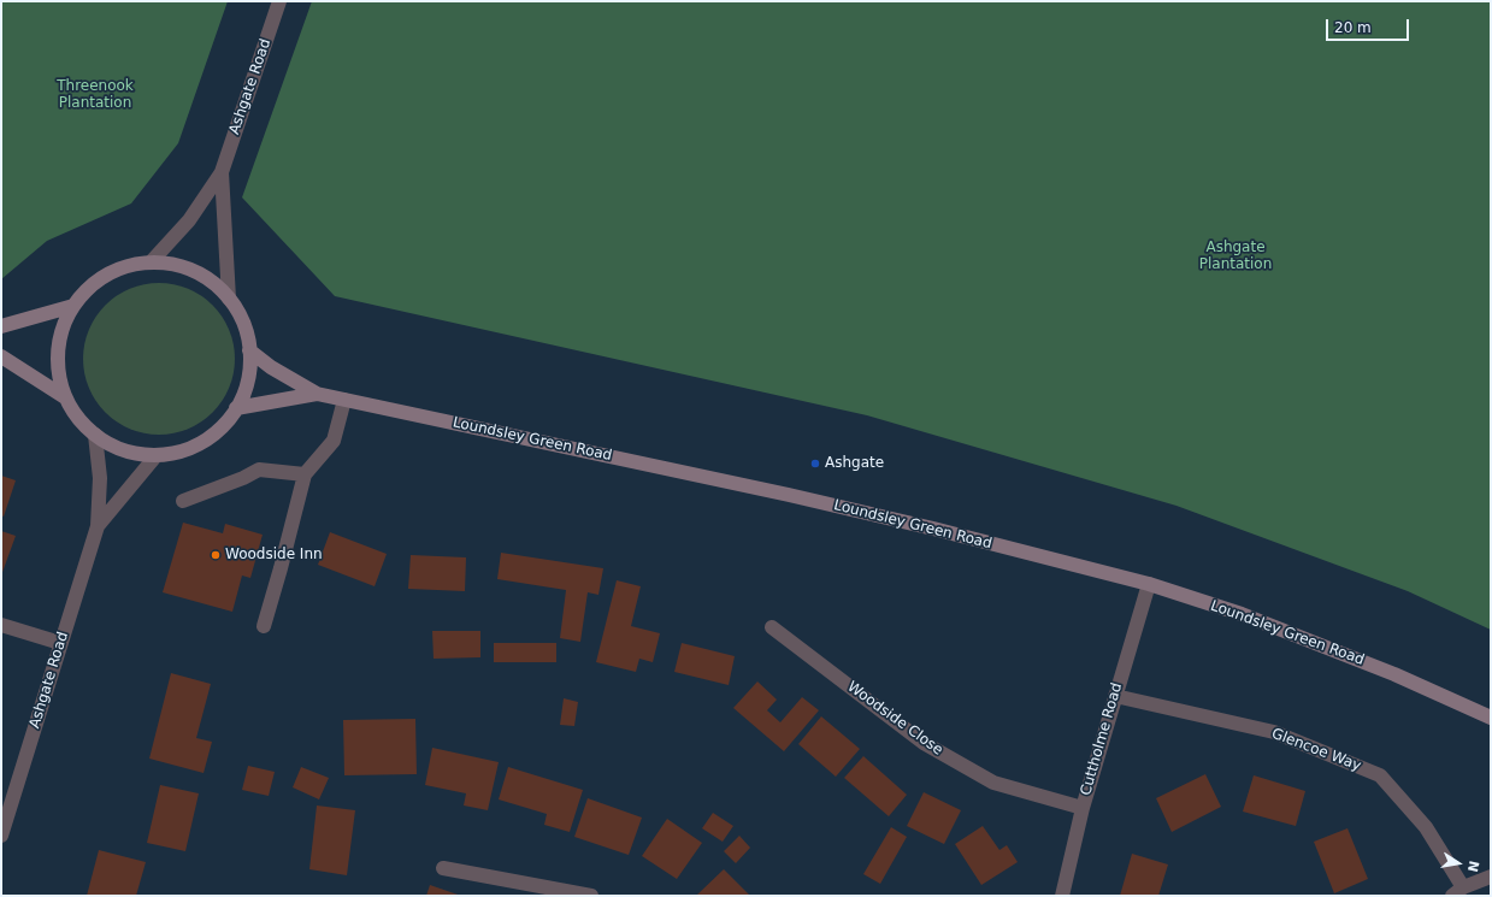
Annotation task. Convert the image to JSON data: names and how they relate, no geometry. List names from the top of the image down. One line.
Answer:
{"streets":{"main road":["Loundsley Green Road"],"street":["Ashgate Road","Woodside Close","Cuttholme Road","Glencoe Way"]},"crossings":[["Loundsley Green Road","Cuttholme Road"],["Woodside Close","Cuttholme Road"],["Cuttholme Road","Glencoe Way"]],"parks":["Threenook Plantation","Ashgate Plantation"],"places":["Ashgate","Woodside Inn"],"scale_bar":"20 m","north":"right"}
